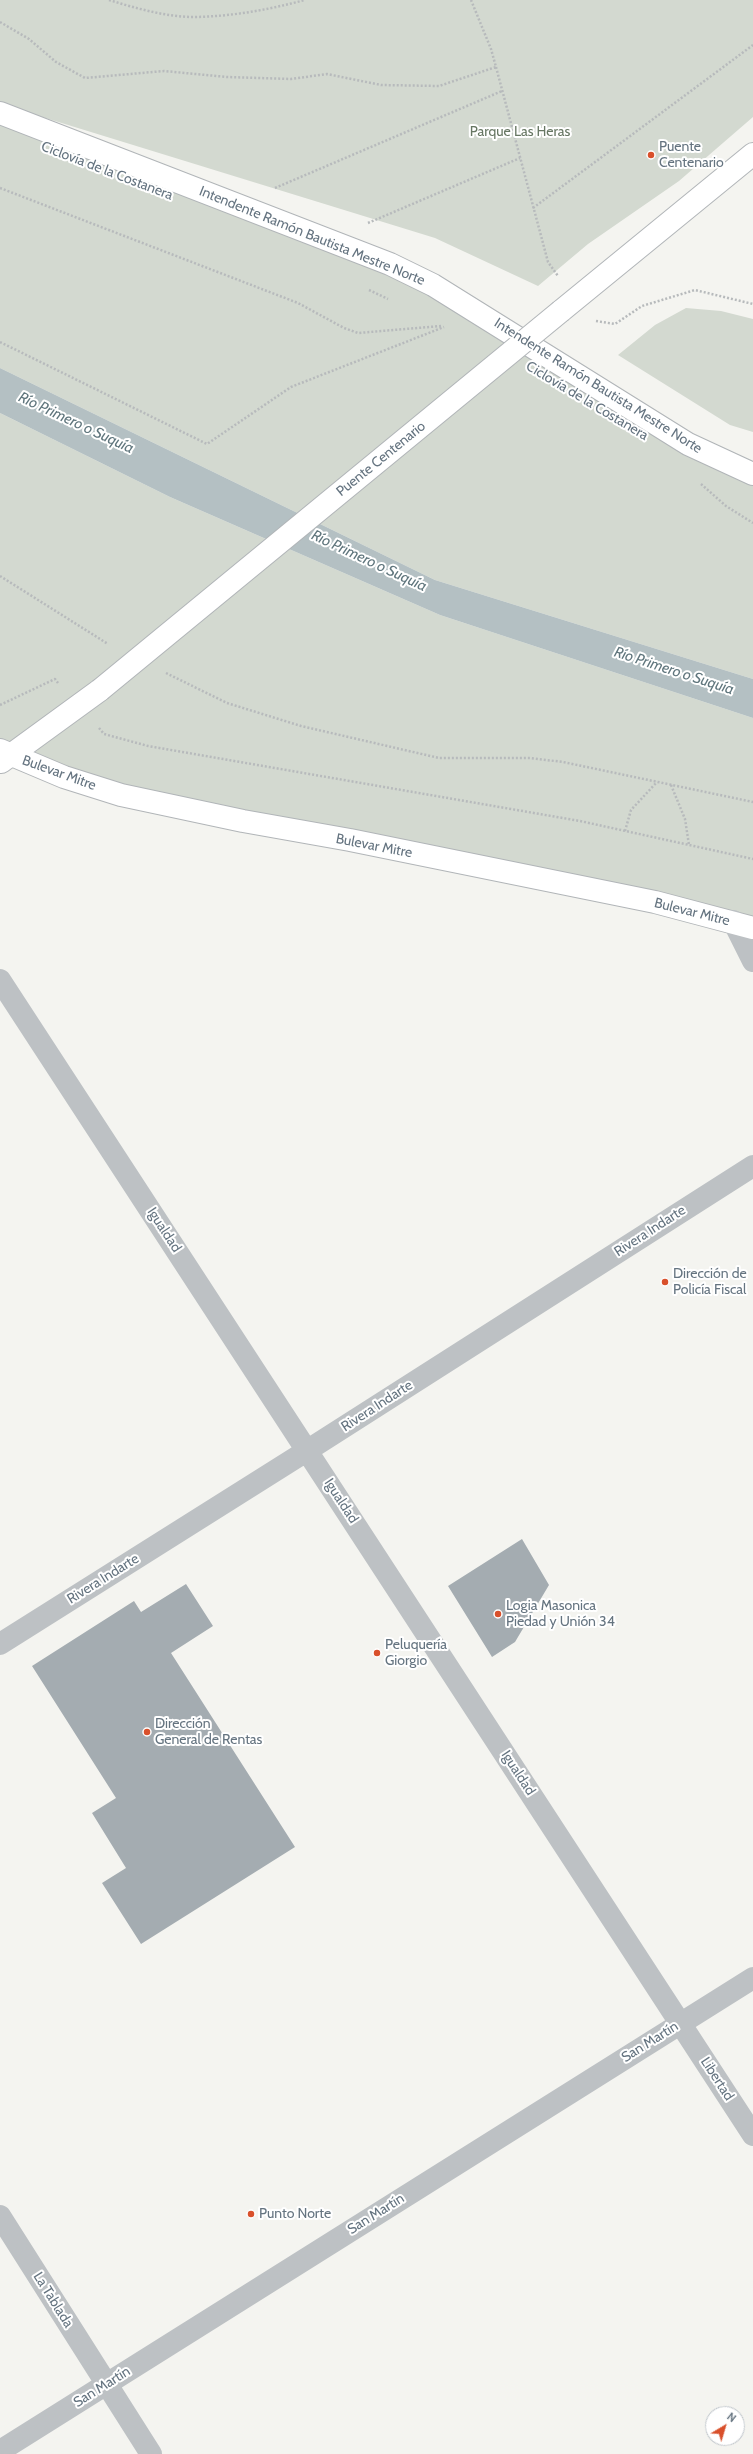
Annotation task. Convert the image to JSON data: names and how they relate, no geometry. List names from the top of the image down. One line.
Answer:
{"streets":{"main road":["Intendente Ramón Bautista Mestre Norte","Puente Centenario","Bulevar Mitre"],"street":["Igualdad","Rivera Indarte","San Martín","Libertad","La Tablada"]},"crossings":[["Puente Centenario","Bulevar Mitre"],["Igualdad","Rivera Indarte"],["Igualdad","San Martín"],["Igualdad","Libertad"],["San Martín","Libertad"],["San Martín","La Tablada"]],"water":["Río Primero o Suquía"],"parks":["Parque Las Heras"],"places":["Puente Centenario","Dirección de Policía Fiscal","Logia Masonica Piedad y Unión 34","Peluquería Giorgio","Dirección General de Rentas","Punto Norte"],"north":"top right"}
